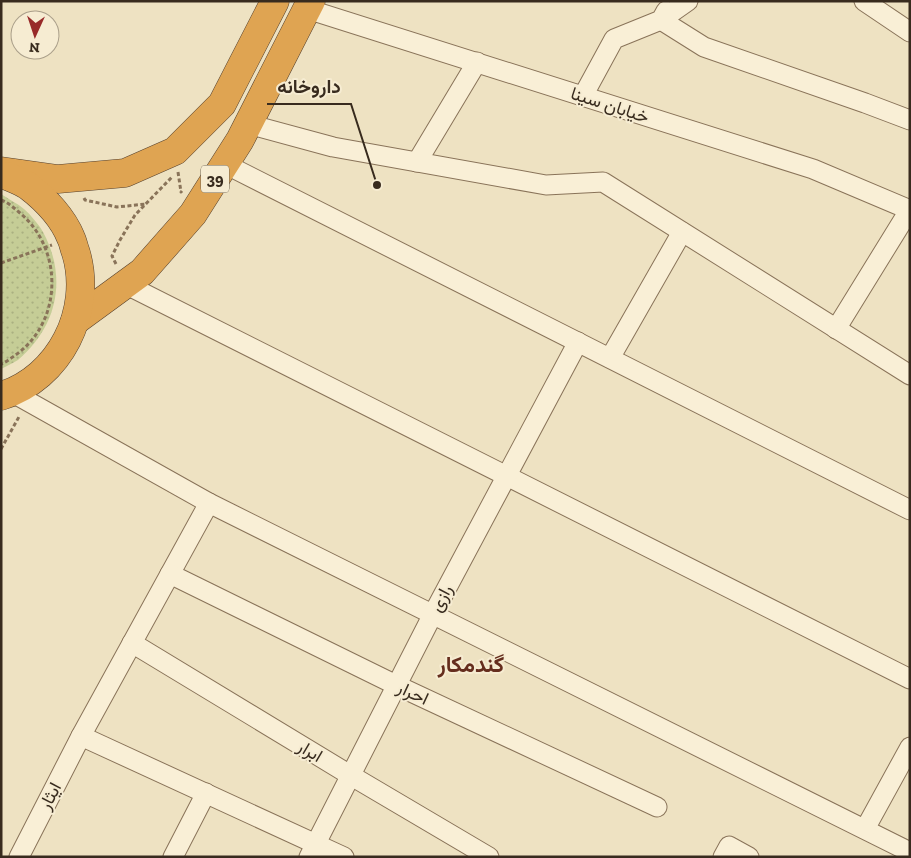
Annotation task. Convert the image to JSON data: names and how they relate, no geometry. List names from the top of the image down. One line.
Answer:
{"streets":{"highway":["39"],"street":["خیابان سینا","رازی","احرار","ابرار","ایثار"]},"crossings":[["خیابان سینا","39"],["رازی","احرار"],["رازی","ابرار"],["احرار","ایثار"],["ابرار","ایثار"]],"districts":["گندمکار"],"places":["داروخانه"],"north":"bottom"}
